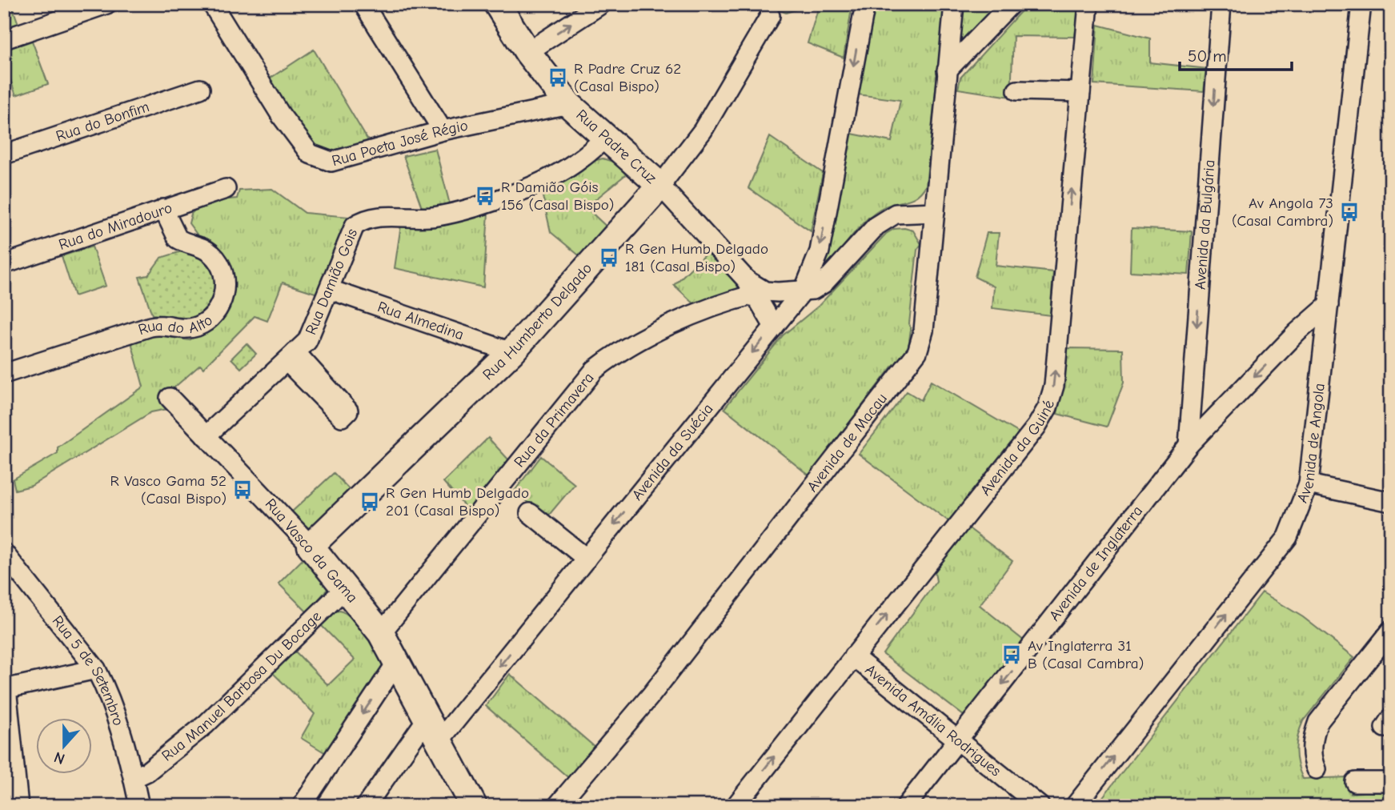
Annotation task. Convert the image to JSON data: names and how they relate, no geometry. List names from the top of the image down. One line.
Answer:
{"streets":{"street":["Rua do Bonfim","Rua Poeta José Régio","Rua Padre Cruz","Avenida da Bulgária","Rua do Miradouro","Rua Damião Gois","Rua Almedina","Rua Humberto Delgado","Rua do Alto","Rua da Primavera","Avenida de Angola","Avenida de Macau","Avenida da Guiné","Avenida da Suécia","Rua Vasco da Gama","Avenida de Inglaterra","Rua 5 de Setembro","Rua Manuel Barbosa Du Bocage","Avenida Amália Rodrigues"]},"crossings":[["Rua Poeta José Régio","Rua Padre Cruz"],["Rua Padre Cruz","Rua Damião Gois"],["Rua Padre Cruz","Rua Humberto Delgado"],["Rua Padre Cruz","Rua da Primavera"],["Avenida da Bulgária","Avenida de Inglaterra"],["Rua do Miradouro","Rua do Alto"],["Rua Damião Gois","Rua Almedina"],["Rua Damião Gois","Rua Vasco da Gama"],["Rua Almedina","Rua Humberto Delgado"],["Rua Humberto Delgado","Rua Vasco da Gama"],["Rua da Primavera","Rua Vasco da Gama"],["Avenida de Angola","Avenida de Inglaterra"],["Avenida de Macau","Avenida da Suécia"],["Avenida da Guiné","Avenida Amália Rodrigues"],["Avenida da Suécia","Rua Vasco da Gama"],["Rua Vasco da Gama","Rua Manuel Barbosa Du Bocage"],["Avenida de Inglaterra","Avenida Amália Rodrigues"],["Rua 5 de Setembro","Rua Manuel Barbosa Du Bocage"]],"one_way":["Avenida da Bulgária","Avenida da Guiné","Avenida da Suécia","Avenida de Inglaterra"],"places":{"bus stop":["R Padre Cruz 62 (Casal Bispo)","R Damião Góis 156 (Casal Bispo)","Av Angola 73 (Casal Cambra)","R Gen Humb Delgado 181 (Casal Bispo)","R Vasco Gama 52 (Casal Bispo)","R Gen Humb Delgado 201 (Casal Bispo)","Av Inglaterra 31 B (Casal Cambra)"]},"scale_bar":"50 m","north":"bottom"}
